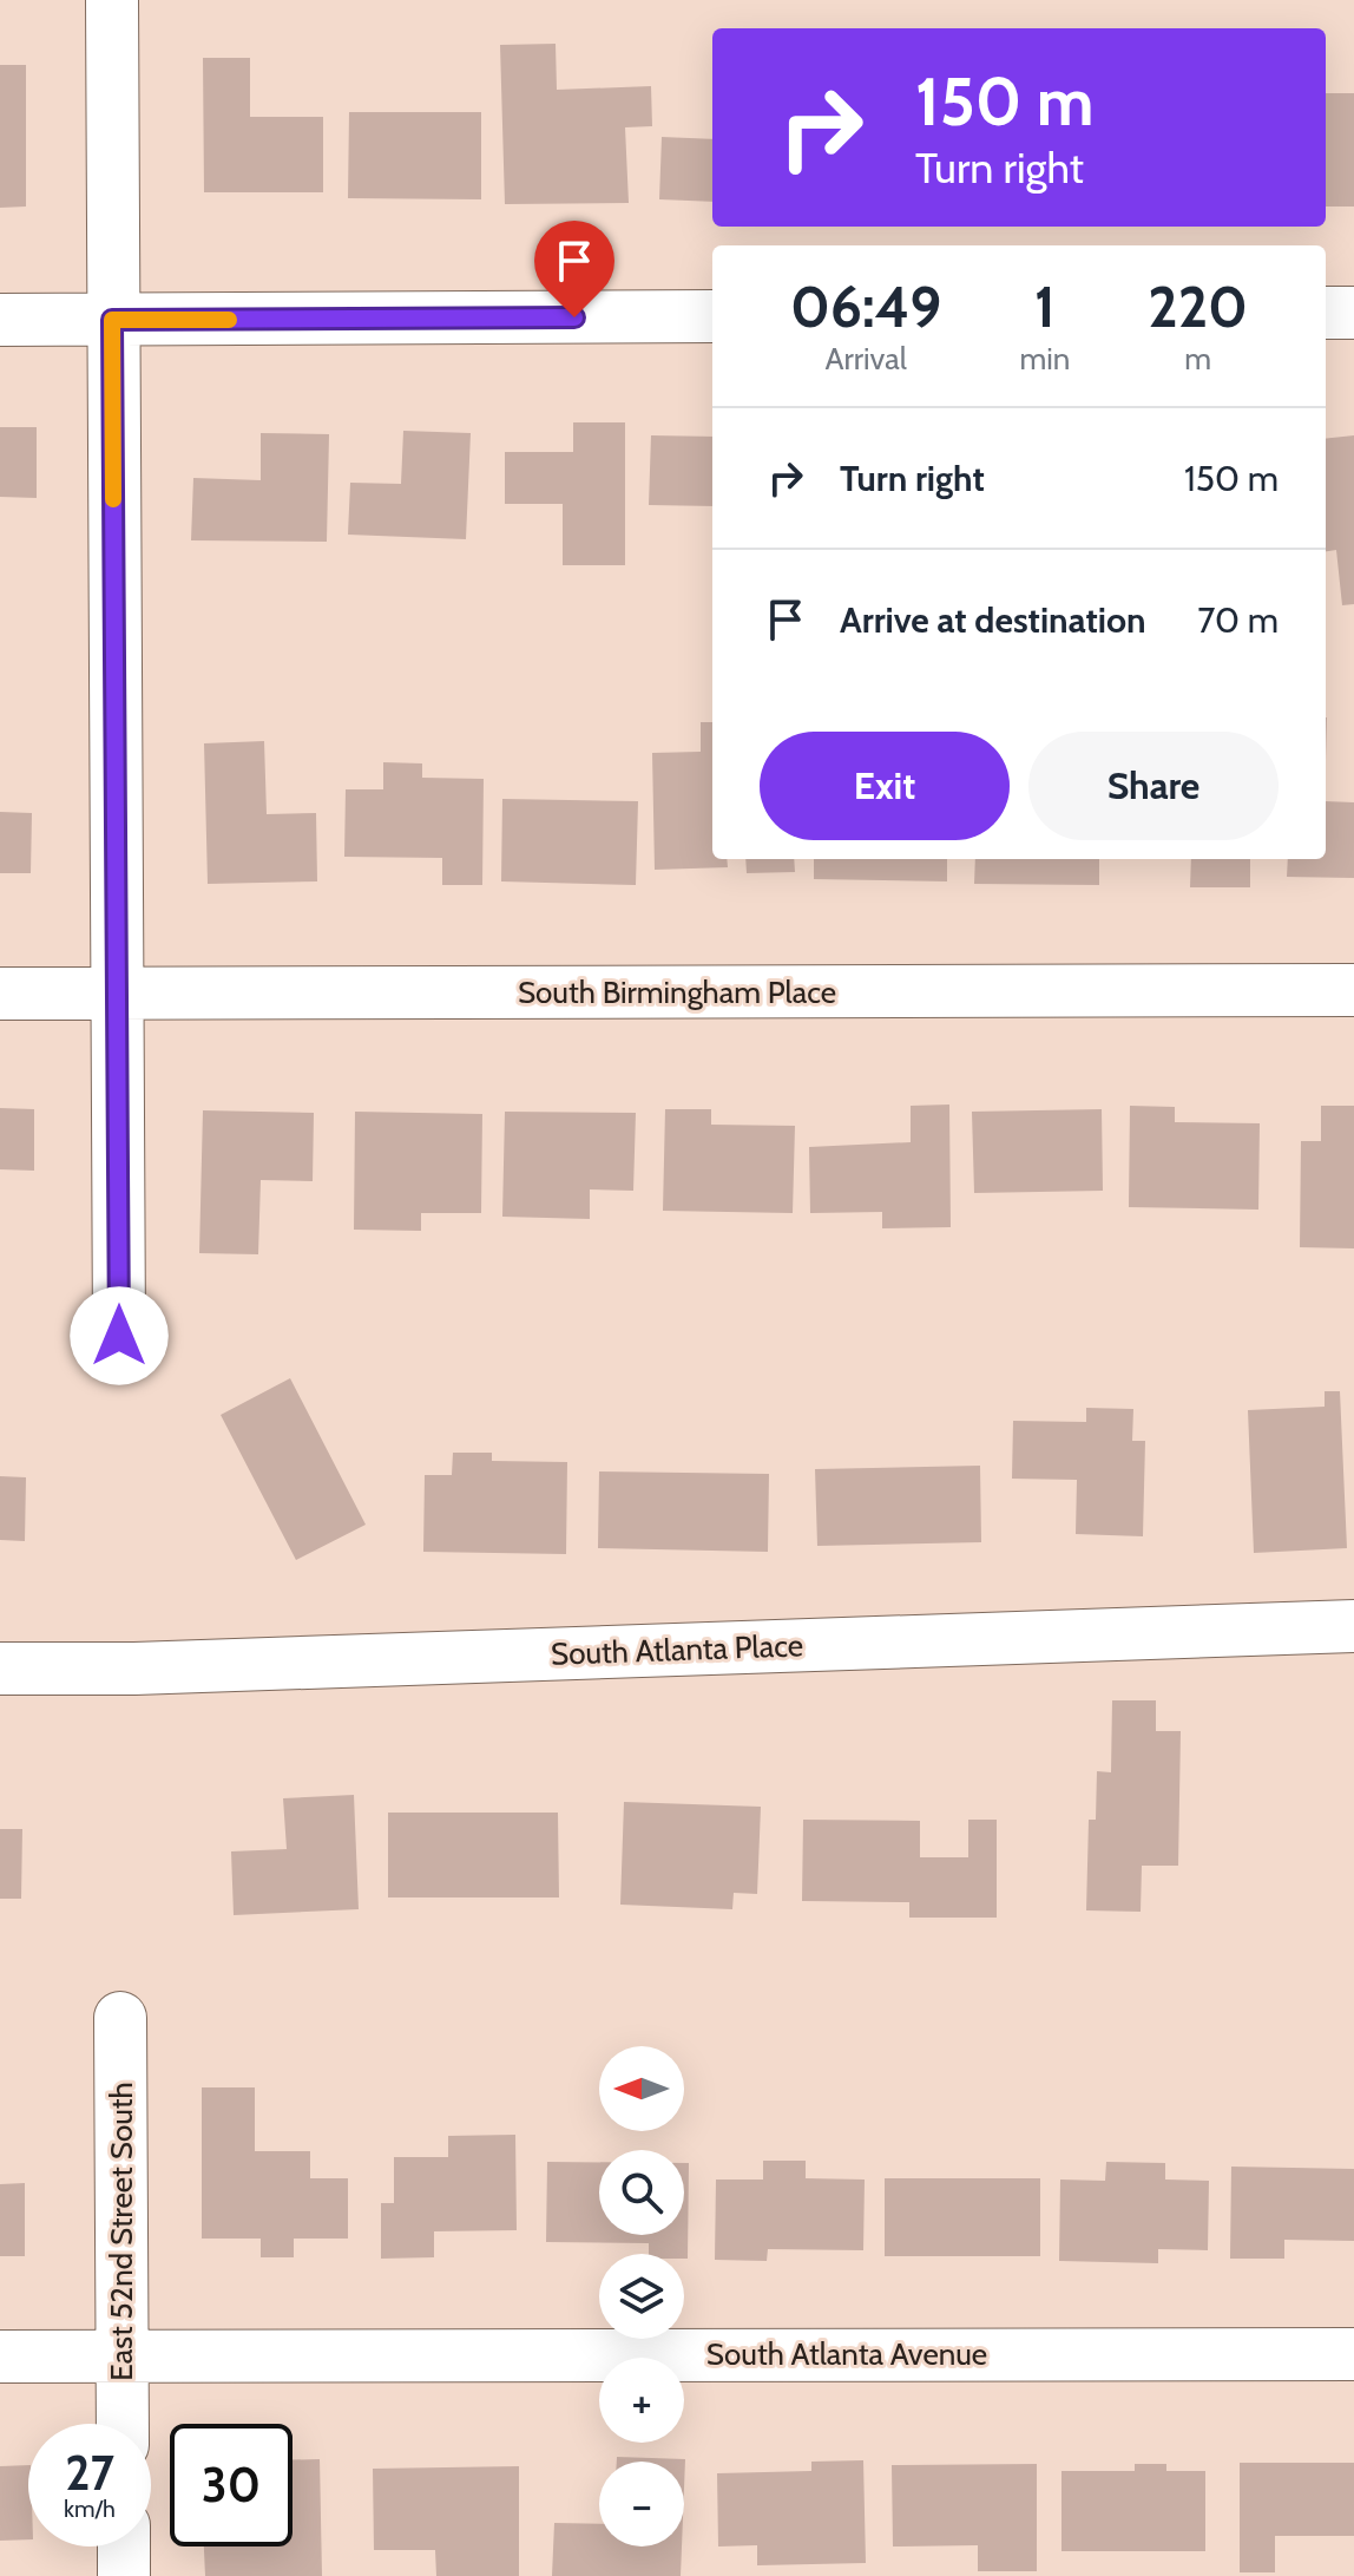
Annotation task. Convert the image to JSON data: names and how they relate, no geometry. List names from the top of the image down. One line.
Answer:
{"streets":{"street":["South Birmingham Place","South Atlanta Place","East 52nd Street South","South Atlanta Avenue"]},"crossings":[["East 52nd Street South","South Atlanta Avenue"]],"north":"left","page":{"turn":["150 m","Turn right"],"eta":["06:49","Arrival","1","min","220","m"],"list":[{"name":"Turn right","value":"150 m"},{"name":"Arrive at destination","value":"70 m"}],"buttons":["Exit","Share"],"map_buttons":["+","−"],"speed":"27 km/h","limit":"30"}}
